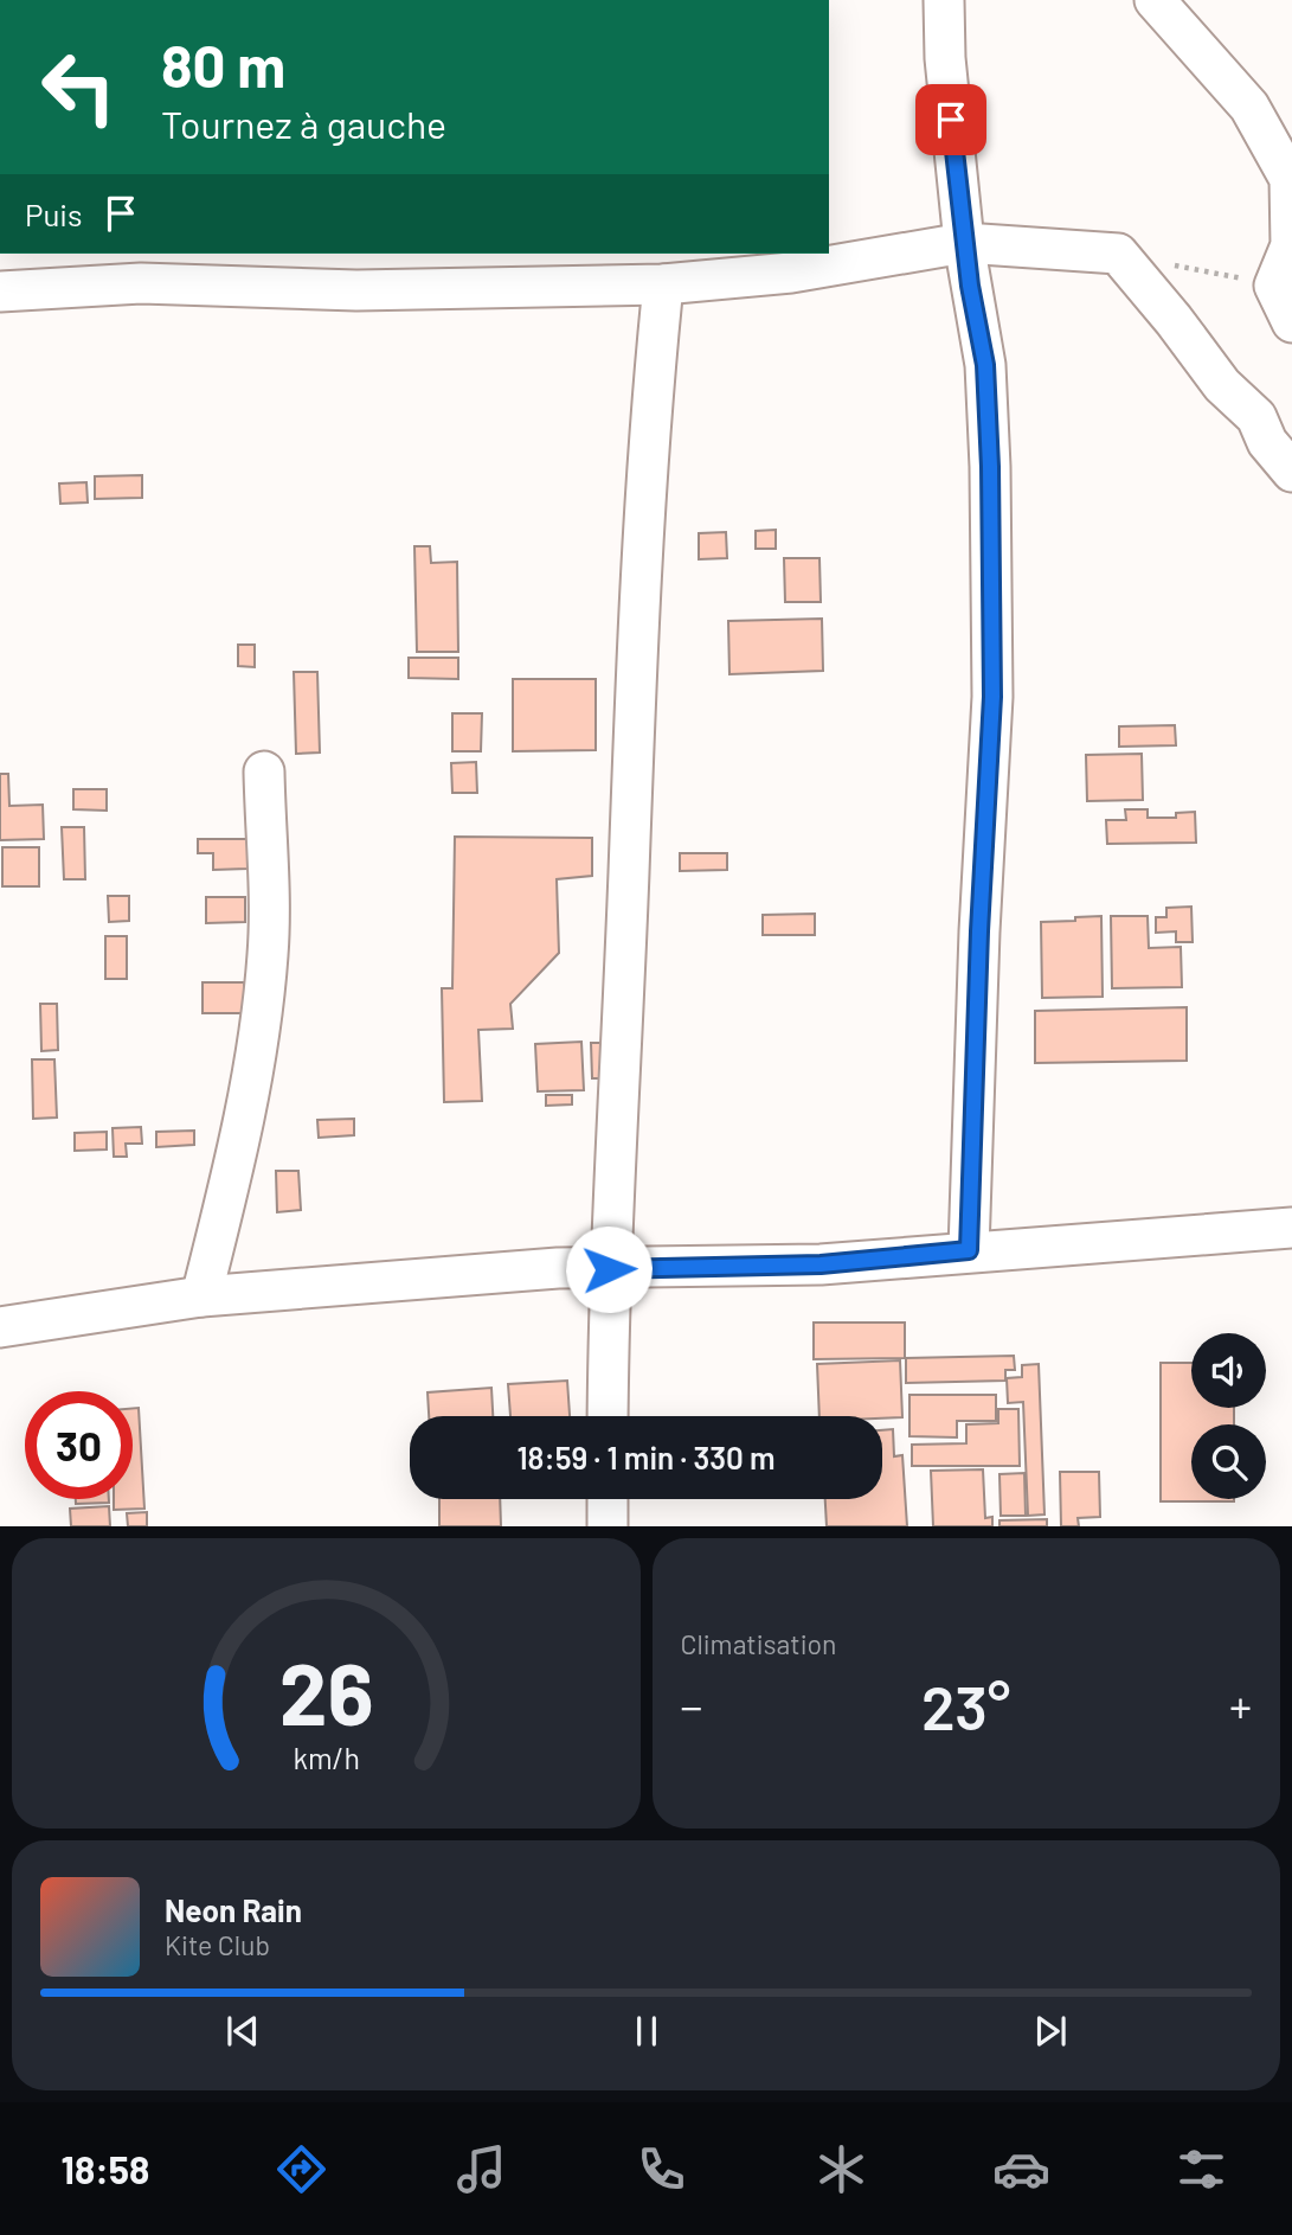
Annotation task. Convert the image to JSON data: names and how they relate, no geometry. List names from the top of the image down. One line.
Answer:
{"page":{"turn":["80 m","Tournez à gauche"],"then":"Puis","limit":"30","trip":"18:59 · 1 min · 330 m","tile":"Climatisation","heat":["−","23°","+"],"song":["Neon Rain","Kite Club"],"tabs":"18:58","gauge":["26","km/h"]}}
